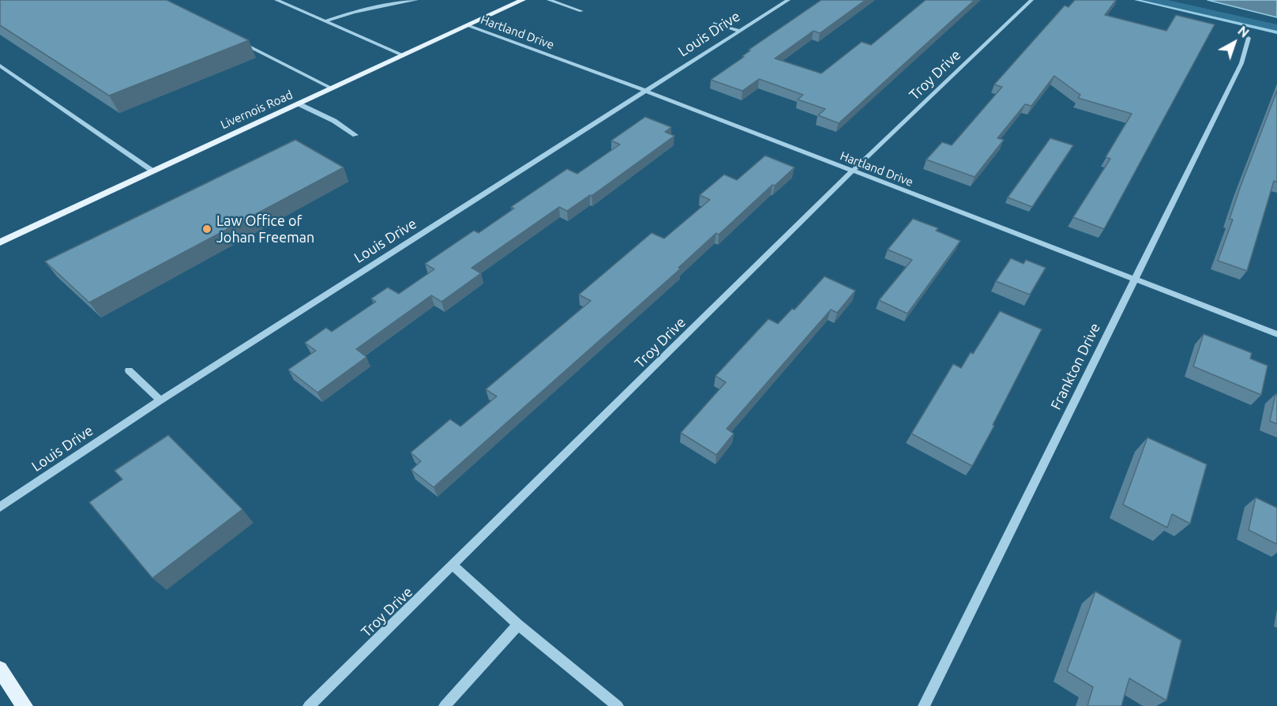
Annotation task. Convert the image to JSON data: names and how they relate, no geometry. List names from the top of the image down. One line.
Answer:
{"streets":{"main road":["Livernois Road"],"street":["Hartland Drive","Louis Drive","Troy Drive","Frankton Drive"]},"crossings":[["Hartland Drive","Louis Drive"],["Hartland Drive","Troy Drive"],["Hartland Drive","Livernois Road"],["Hartland Drive","Frankton Drive"]],"places":["Law Office of Johan Freeman"],"north":"top right"}
